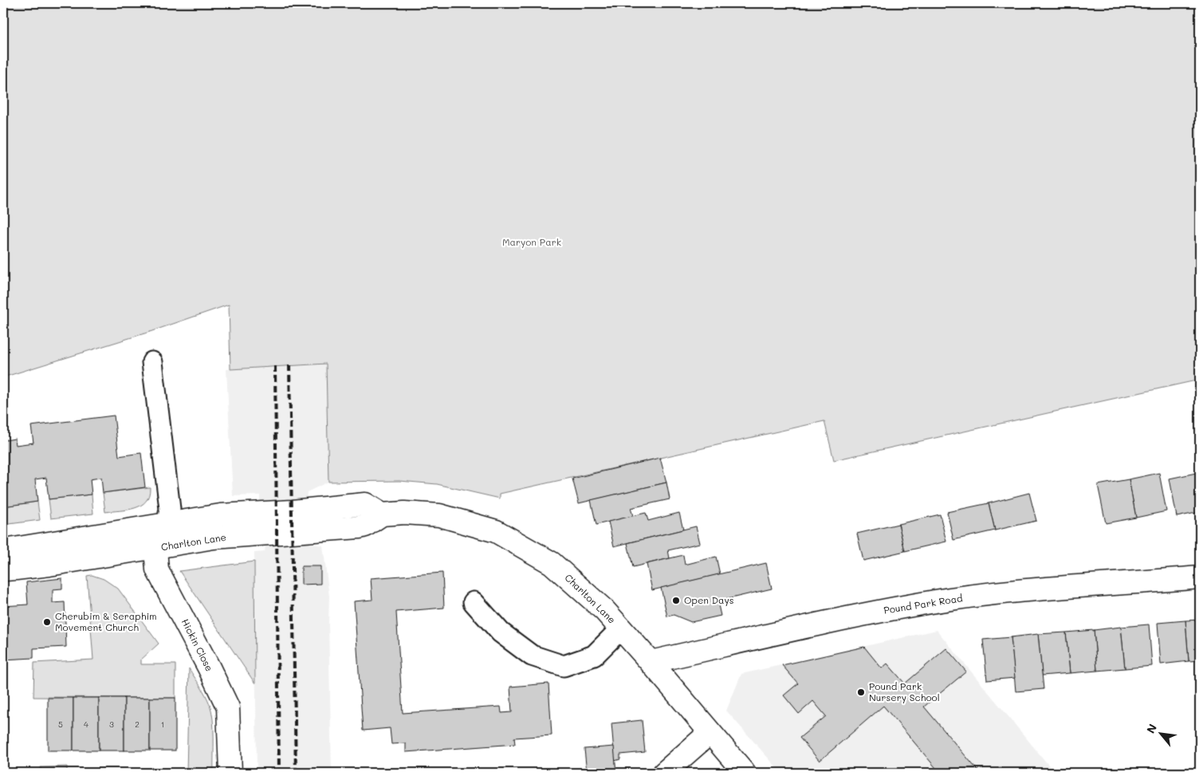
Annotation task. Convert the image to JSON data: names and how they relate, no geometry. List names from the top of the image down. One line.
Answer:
{"streets":{"street":["Charlton Lane","Pound Park Road","Hickin Close"]},"crossings":[["Charlton Lane","Pound Park Road"],["Charlton Lane","Hickin Close"]],"parks":["Maryon Park"],"places":["Open Days","Cherubim & Seraphim Movement Church","Pound Park Nursery School"],"house_numbers":["5","4","3","2","1"],"north":"top left"}
